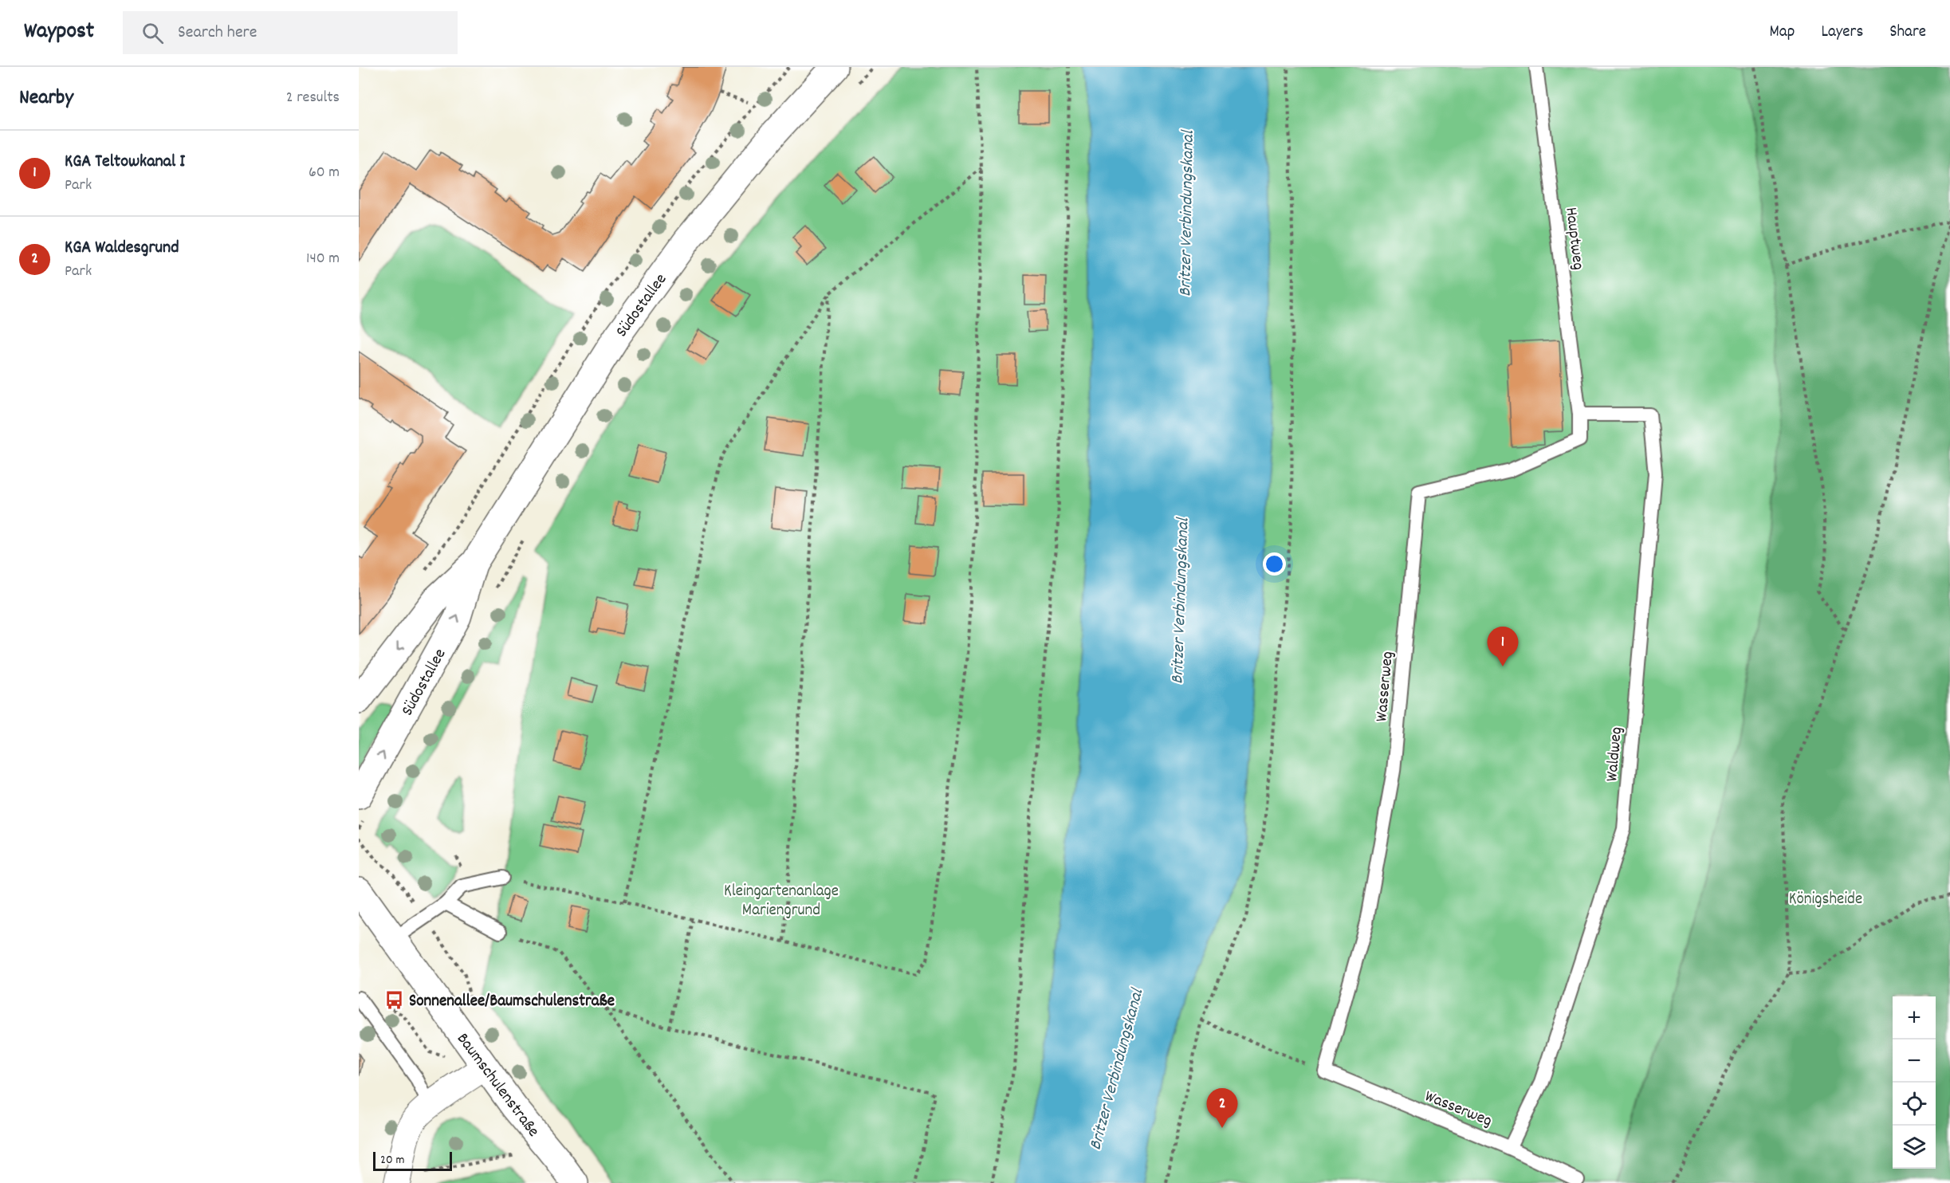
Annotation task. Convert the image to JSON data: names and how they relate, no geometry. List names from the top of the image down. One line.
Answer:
{"streets":{"main road":["Südostallee","Baumschulenstraße"],"lane":["Hauptweg","Wasserweg","Waldweg"]},"crossings":[["Hauptweg","Wasserweg"],["Hauptweg","Waldweg"],["Wasserweg","Waldweg"]],"water":["Britzer Verbindungskanal"],"parks":["Kleingartenanlage Mariengrund","Königsheide"],"places":{"bus stop":["Sonnenallee/Baumschulenstraße"]},"scale_bar":"20 m","page":{"header":"Waypost","search":"Search here","nav":["Map","Layers","Share"],"heading":["Nearby","2 results"],"list":[{"mark":"1","name":"KGA Teltowkanal I","note":"Park","value":"60 m"},{"mark":"2","name":"KGA Waldesgrund","note":"Park","value":"140 m"}],"pins":["1","2"],"map_buttons":["+","−"],"scale":"20 m"}}
